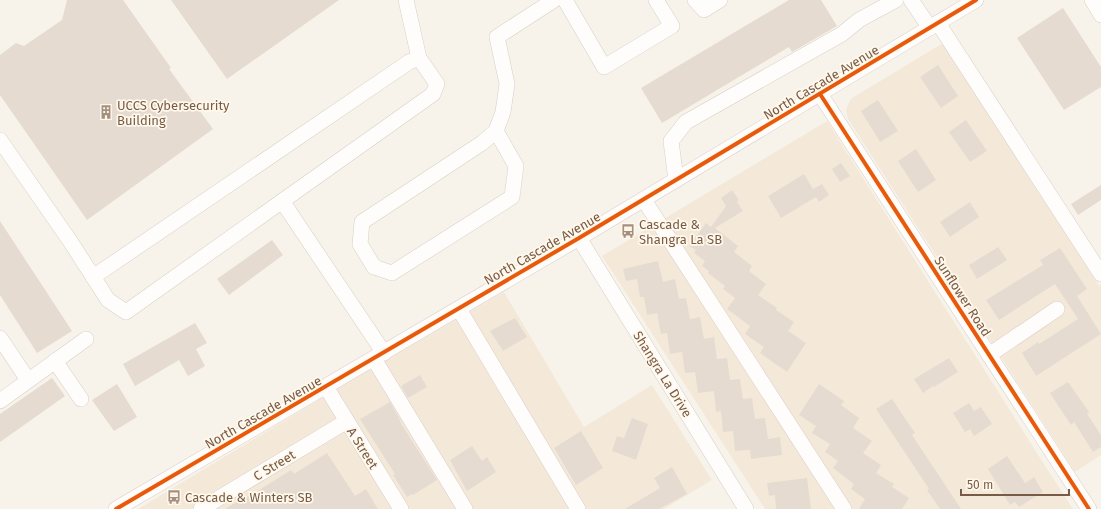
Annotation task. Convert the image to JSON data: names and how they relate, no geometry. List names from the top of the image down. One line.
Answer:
{"streets":{"street":["North Cascade Avenue","Sunflower Road","Shangra La Drive","A Street","C Street"]},"crossings":[["North Cascade Avenue","Sunflower Road"],["North Cascade Avenue","Shangra La Drive"],["North Cascade Avenue","A Street"],["A Street","C Street"]],"places":{"building":["UCCS Cybersecurity Building"],"bus stop":["Cascade & Shangra La SB","Cascade & Winters SB"]},"scale_bar":"50 m"}
